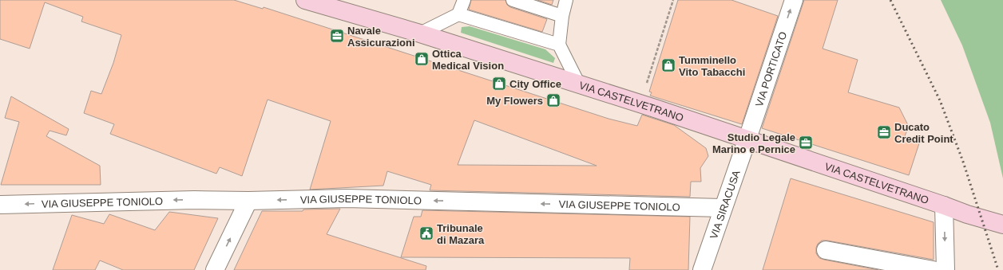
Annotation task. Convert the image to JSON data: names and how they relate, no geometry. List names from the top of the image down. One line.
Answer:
{"streets":{"main road":["VIA CASTELVETRANO"],"street":["VIA PORTICATO","VIA GIUSEPPE TONIOLO","VIA SIRACUSA"]},"crossings":[["VIA PORTICATO","VIA CASTELVETRANO"],["VIA PORTICATO","VIA SIRACUSA"],["VIA CASTELVETRANO","VIA SIRACUSA"],["VIA GIUSEPPE TONIOLO","VIA SIRACUSA"]],"one_way":["VIA PORTICATO","VIA GIUSEPPE TONIOLO"],"places":{"office":["Navale Assicurazioni","Ducato Credit Point","Studio Legale Marino e Pernice"],"shop":["Ottica Medical Vision","Tumminello Vito Tabacchi","City Office","My Flowers"],"public building":["Tribunale di Mazara"]}}
